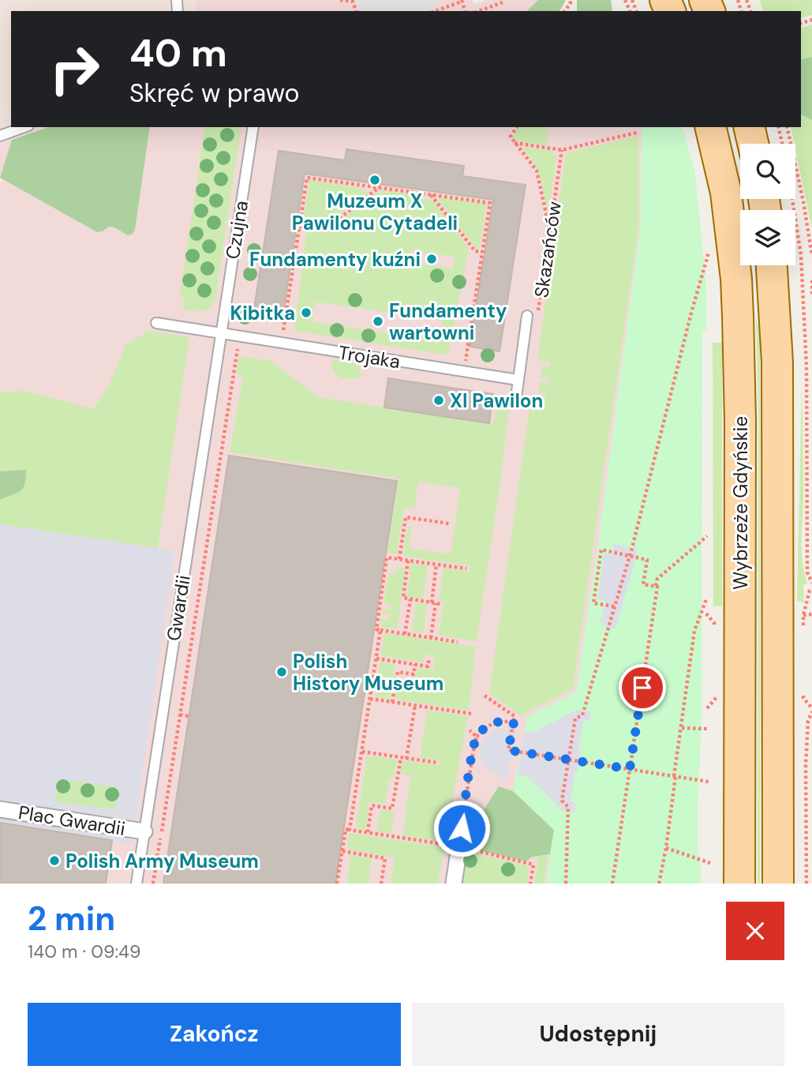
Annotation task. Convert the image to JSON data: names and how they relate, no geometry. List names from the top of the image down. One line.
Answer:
{"streets":{"main road":["Wybrzeże Gdyńskie"],"street":["Plac Gwardii"],"lane":["Czujna","Skazańców","Trojaka","Gwardii"]},"crossings":[["Czujna","Trojaka"],["Czujna","Gwardii"],["Skazańców","Trojaka"],["Trojaka","Gwardii"],["Gwardii","Plac Gwardii"]],"places":["Muzeum X Pawilonu Cytadeli","Fundamenty kuźni","Kibitka","Fundamenty wartowni","XI Pawilon","Polish History Museum","Polish Army Museum"],"page":{"turn":["40 m","Skręć w prawo"],"heading":["2 min","140 m · 09:49"],"buttons":["Zakończ","Udostępnij"]}}
